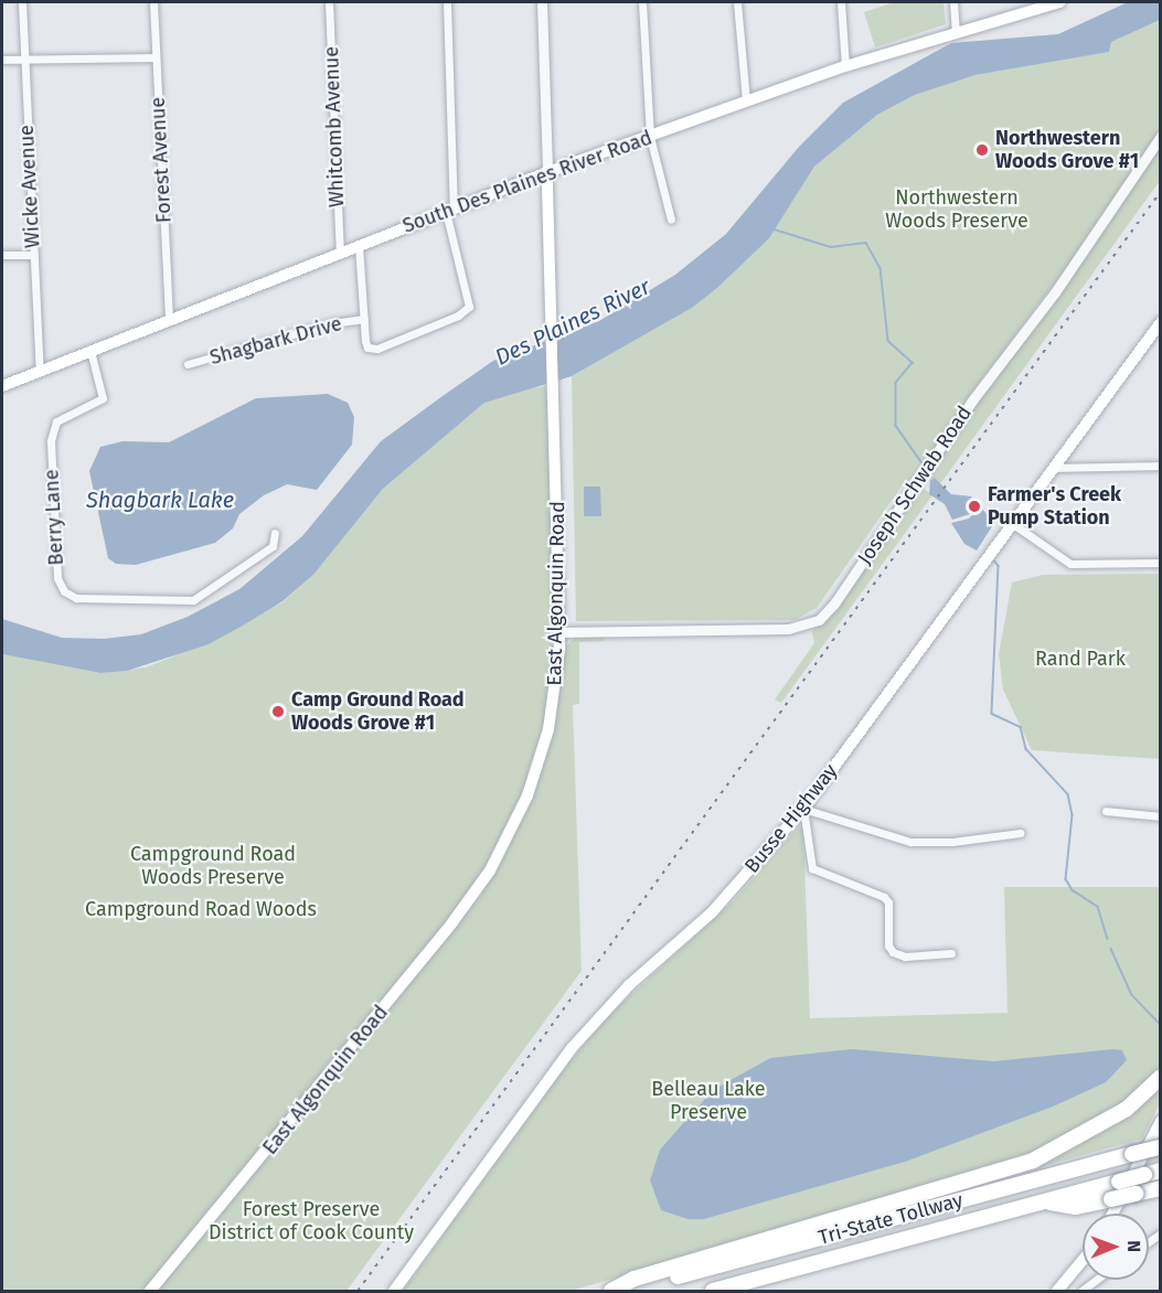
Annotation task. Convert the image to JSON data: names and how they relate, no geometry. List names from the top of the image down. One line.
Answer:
{"streets":{"highway":["Tri-State Tollway"],"main road":["South Des Plaines River Road","East Algonquin Road","Busse Highway"],"street":["Whitcomb Avenue","Forest Avenue","Wicke Avenue","Shagbark Drive","Joseph Schwab Road","Berry Lane"]},"crossings":[["Whitcomb Avenue","South Des Plaines River Road"],["Forest Avenue","South Des Plaines River Road"],["South Des Plaines River Road","Wicke Avenue"],["South Des Plaines River Road","Berry Lane"],["South Des Plaines River Road","East Algonquin Road"],["Joseph Schwab Road","East Algonquin Road"]],"water":["Des Plaines River","Shagbark Lake"],"parks":["Northwestern Woods Preserve","Rand Park","Campground Road Woods Preserve","Campground Road Woods","Belleau Lake Preserve","Forest Preserve District of Cook County"],"places":["Northwestern Woods Grove #1","Farmer's Creek Pump Station","Camp Ground Road Woods Grove #1"],"north":"right"}
